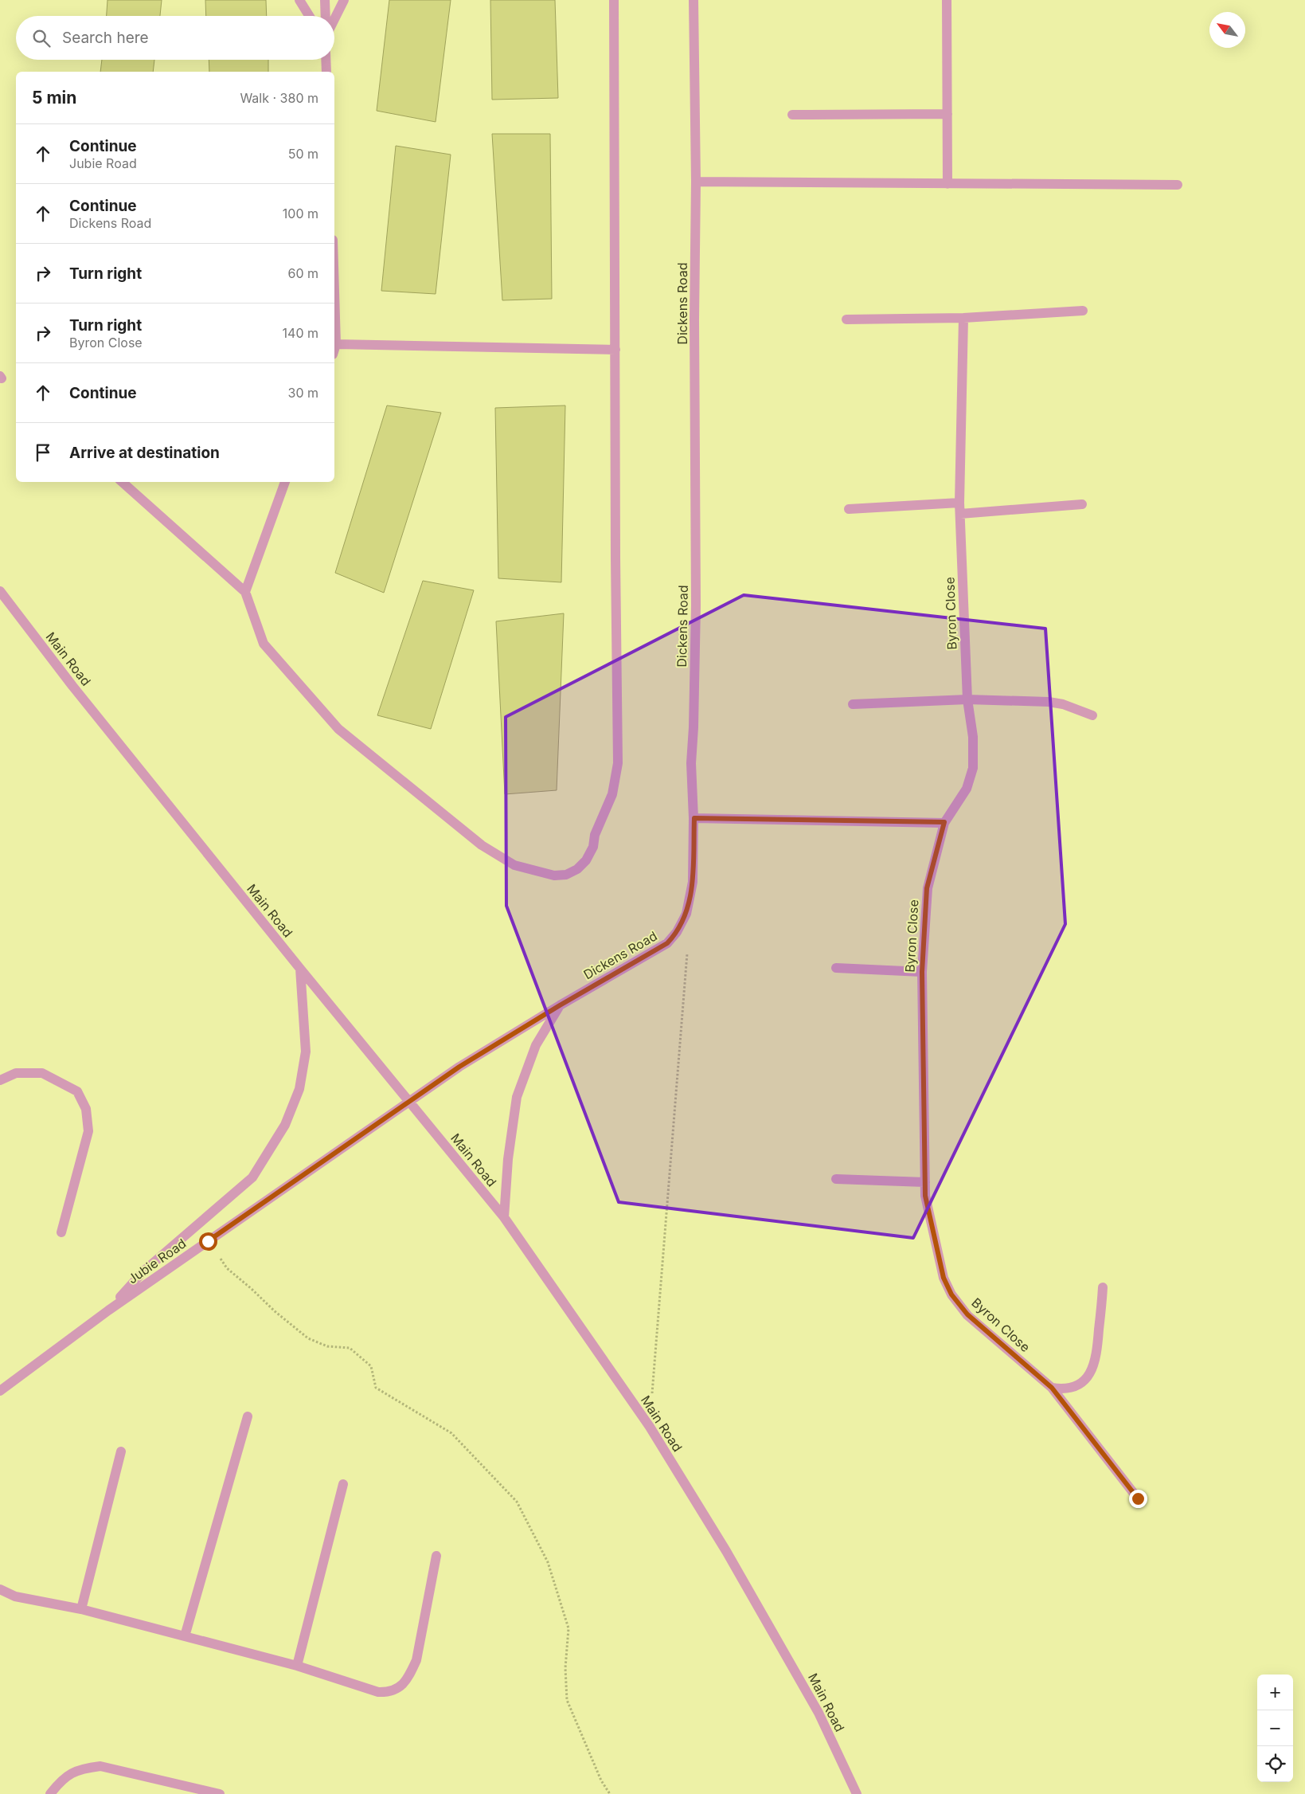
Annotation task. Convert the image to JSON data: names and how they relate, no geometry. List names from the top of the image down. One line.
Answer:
{"streets":{"street":["Dickens Road","Byron Close","Main Road","Jubie Road"]},"crossings":[["Dickens Road","Main Road"],["Dickens Road","Jubie Road"],["Main Road","Jubie Road"]],"north":"top left","page":{"search":"Search here","heading":["5 min","Walk · 380 m"],"list":[["Continue","Jubie Road","50 m"],["Continue","Dickens Road","100 m"],["Turn right","60 m"],["Turn right","Byron Close","140 m"],["Continue","30 m"],"Arrive at destination"],"map_buttons":["+","−"]}}
